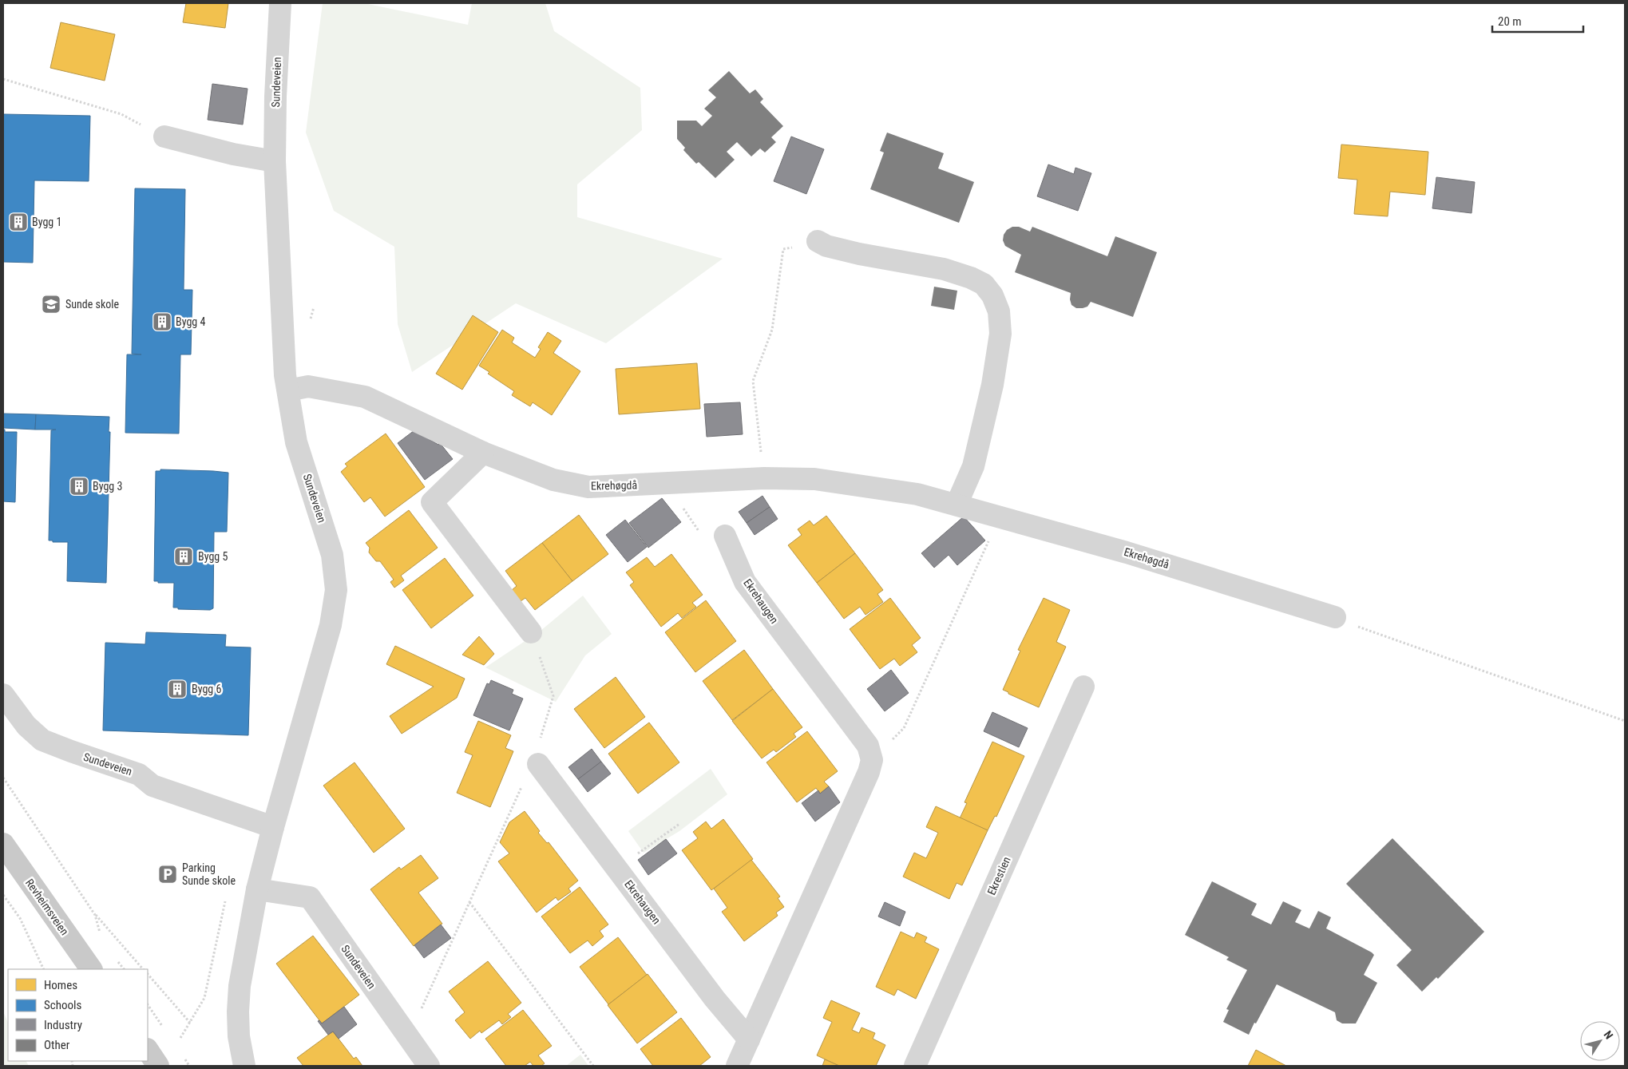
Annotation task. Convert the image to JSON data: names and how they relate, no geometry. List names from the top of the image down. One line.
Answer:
{"streets":{"main road":["Revheimsveien"],"street":["Sundeveien","Ekrehøgdå","Ekrehaugen","Ekrestien"]},"crossings":[["Sundeveien","Ekrehøgdå"]],"places":{"building":["Bygg 1","Bygg 4","Bygg 3","Bygg 5","Bygg 6"],"school or university":["Sunde skole"],"parking":["Parking Sunde skole"]},"legend":["Homes","Schools","Industry","Other"],"scale_bar":"20 m","north":"top right"}
